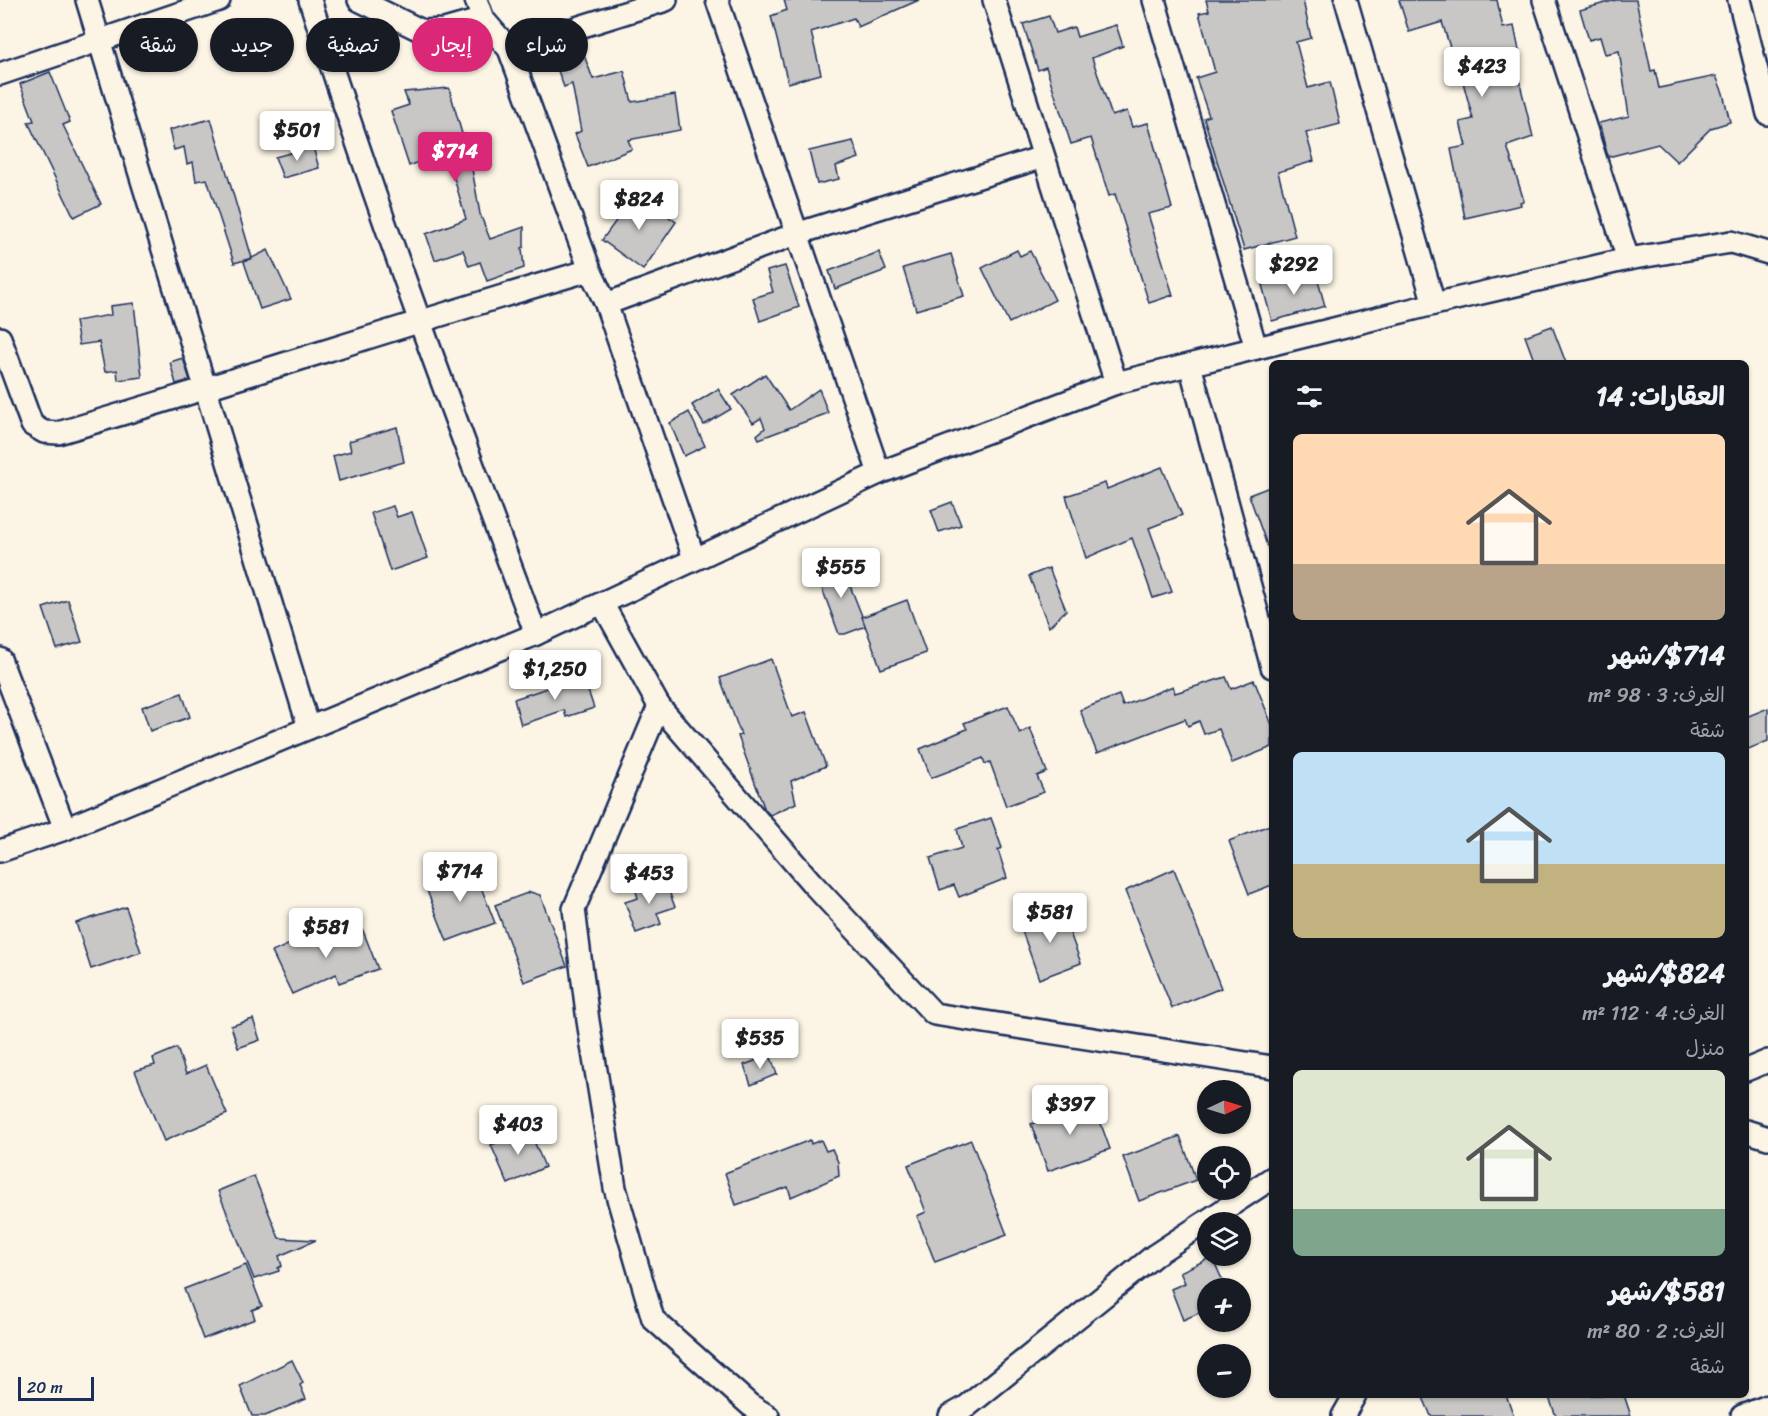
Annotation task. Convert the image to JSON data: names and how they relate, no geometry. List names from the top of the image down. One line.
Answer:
{"scale_bar":"20 m","north":"right","page":{"chip":["شراء","إيجار","تصفية","جديد","شقة"],"price":["$423","$501","$714","$824","$292","$555","$1,250","$714","$453","$581","$581","$535","$397","$403"],"heading":"العقارات: 14","list":[{"name":"$714/شهر","note":"الغرف: 3 · 98 m² · شقة"},{"name":"$824/شهر","note":"الغرف: 4 · 112 m² · منزل"},{"name":"$581/شهر","note":"الغرف: 2 · 80 m² · شقة"}],"map_buttons":["+","−"],"scale":"20 m"}}
